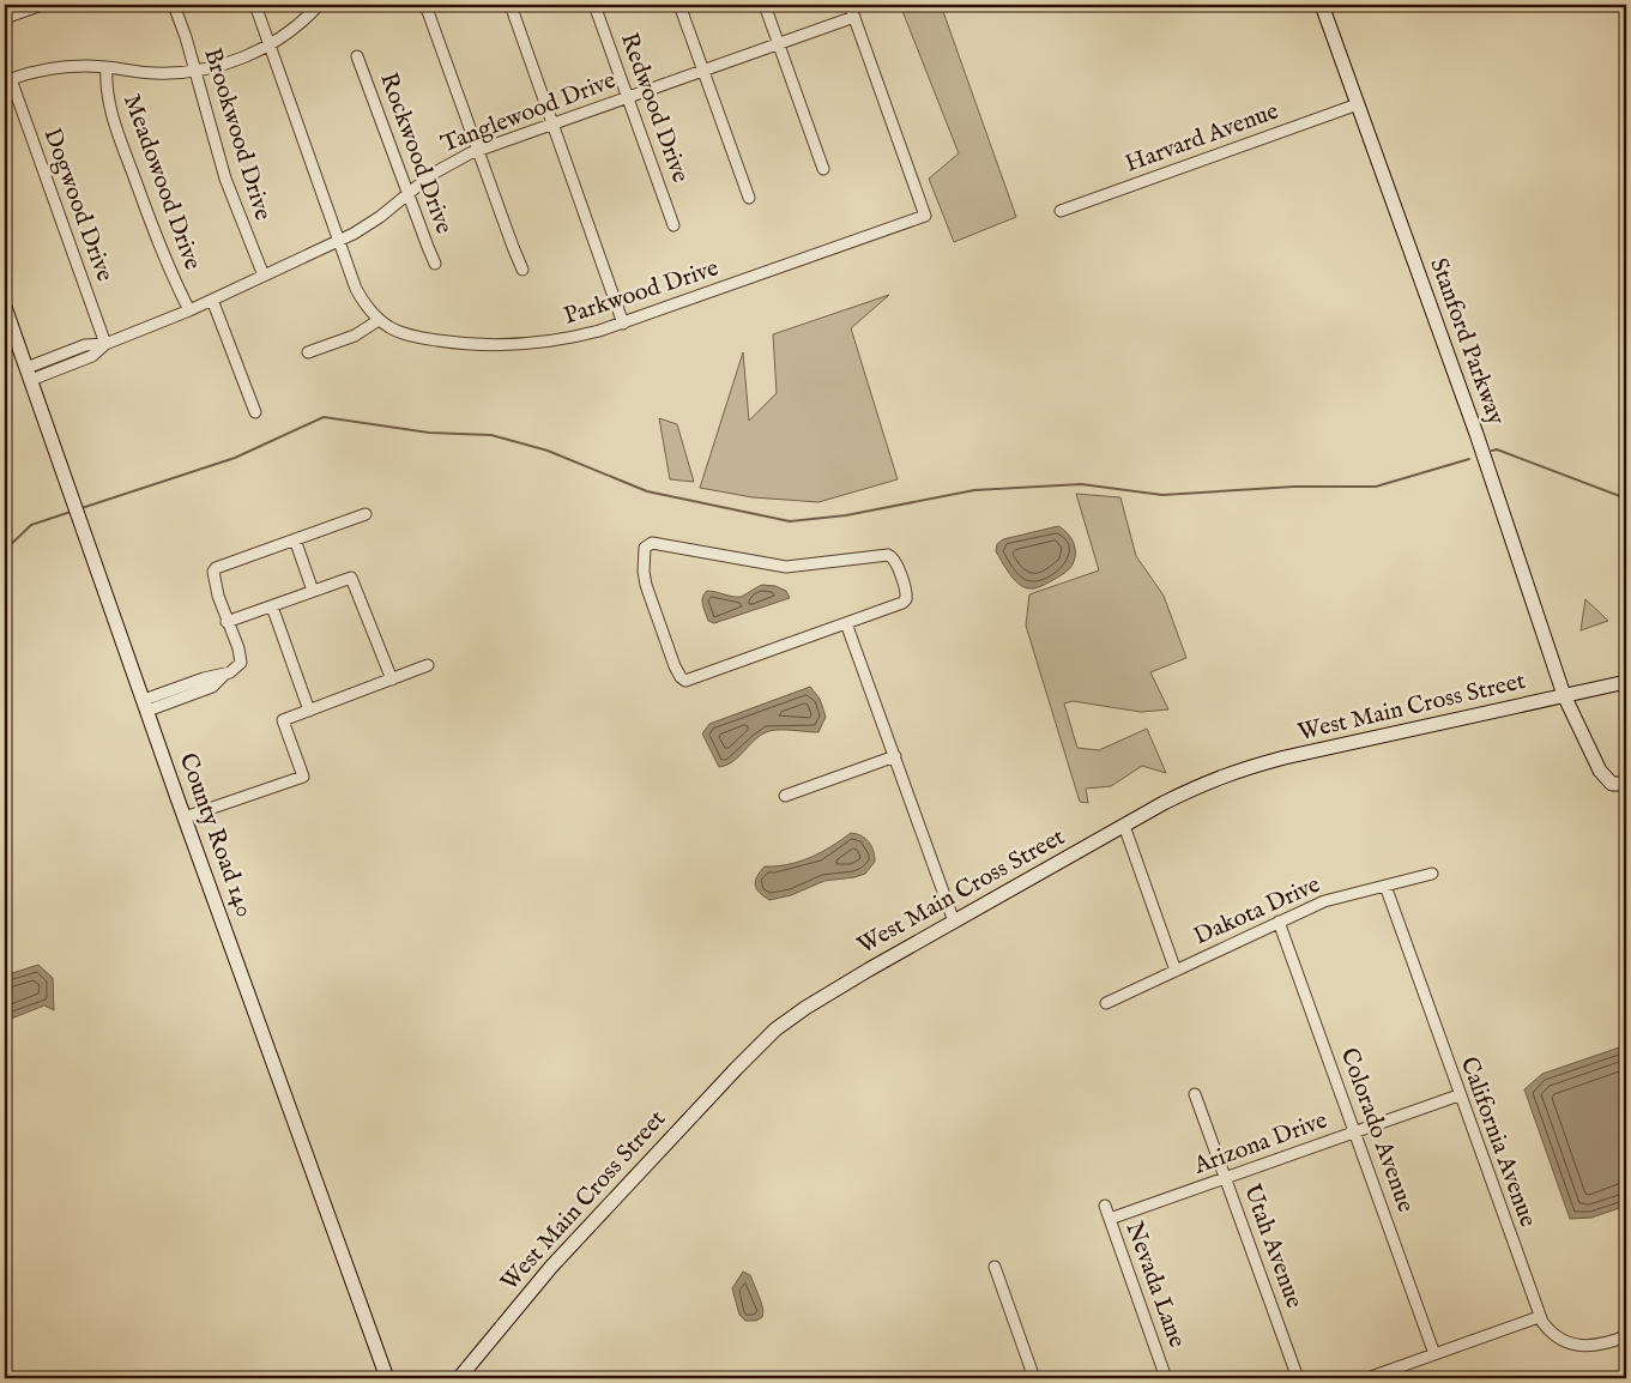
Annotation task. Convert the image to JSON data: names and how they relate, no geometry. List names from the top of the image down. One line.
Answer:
{"streets":{"street":["Redwood Drive","Tanglewood Drive","Brookwood Drive","Harvard Avenue","Rockwood Drive","Meadowood Drive","Dogwood Drive","Parkwood Drive","Stanford Parkway","West Main Cross Street","County Road 140","Dakota Drive","Colorado Avenue","California Avenue","Arizona Drive","Utah Avenue","Nevada Lane"]},"crossings":[["Redwood Drive","Tanglewood Drive"],["Tanglewood Drive","Brookwood Drive"],["Tanglewood Drive","Rockwood Drive"],["Tanglewood Drive","Meadowood Drive"],["Tanglewood Drive","Dogwood Drive"],["Tanglewood Drive","Parkwood Drive"],["Tanglewood Drive","County Road 140"],["Harvard Avenue","Stanford Parkway"],["Stanford Parkway","West Main Cross Street"],["Dakota Drive","Colorado Avenue"],["Dakota Drive","California Avenue"],["Colorado Avenue","Arizona Drive"],["California Avenue","Arizona Drive"],["Arizona Drive","Utah Avenue"],["Arizona Drive","Nevada Lane"]]}
